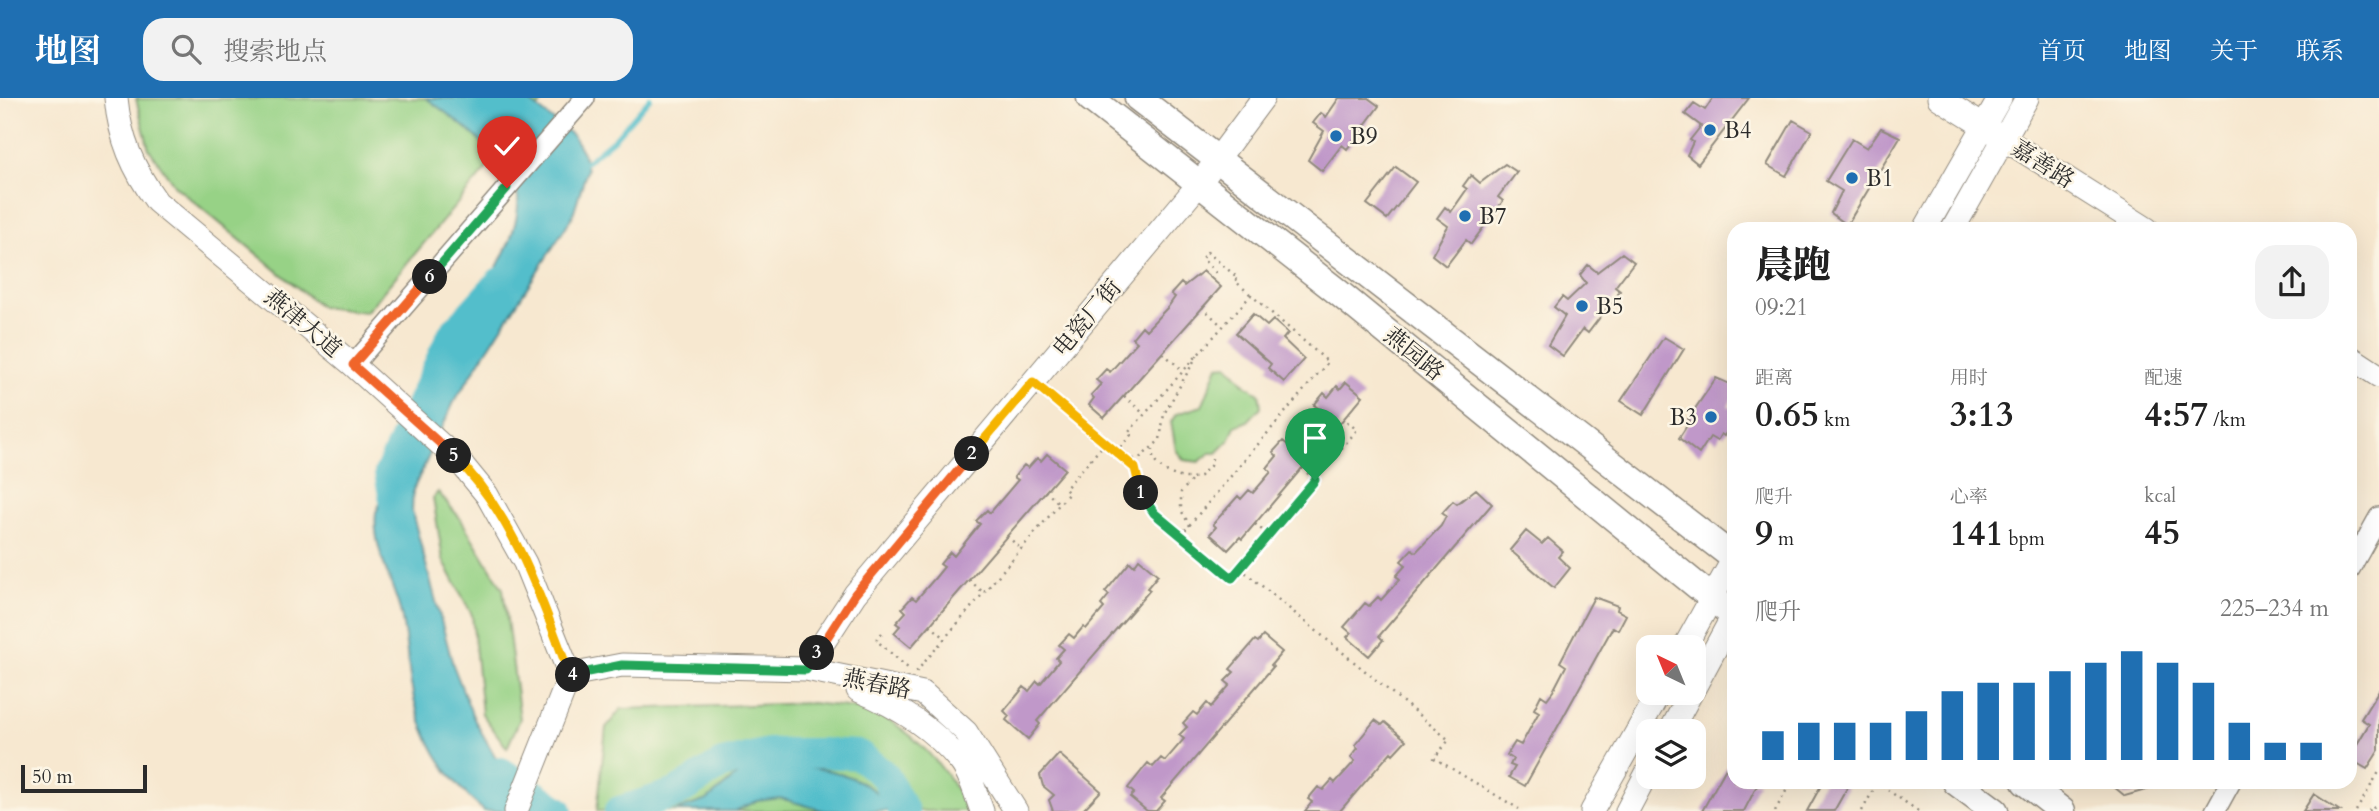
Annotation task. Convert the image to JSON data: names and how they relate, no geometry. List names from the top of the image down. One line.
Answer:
{"streets":{"main road":["燕园路"],"street":["嘉善路","电瓷厂街","燕津大道","燕春路"]},"crossings":[["电瓷厂街","燕园路"],["电瓷厂街","燕春路"],["燕津大道","燕春路"]],"places":["B4","B9","B1","B7","B5","B3"],"scale_bar":"50 m","north":"top left","page":{"header":"地图","search":"搜索地点","nav":["首页","地图","关于","联系"],"heading":["晨跑","09:21"],"pins":["6","2","5","1","3","4"],"stats":[["距离","0.65 km"],["用时","3:13"],["配速","4:57 /km"],["爬升","9 m"],["心率","141 bpm"],["kcal","45"]],"chart":["爬升","225–234 m"],"scale":"50 m"}}
